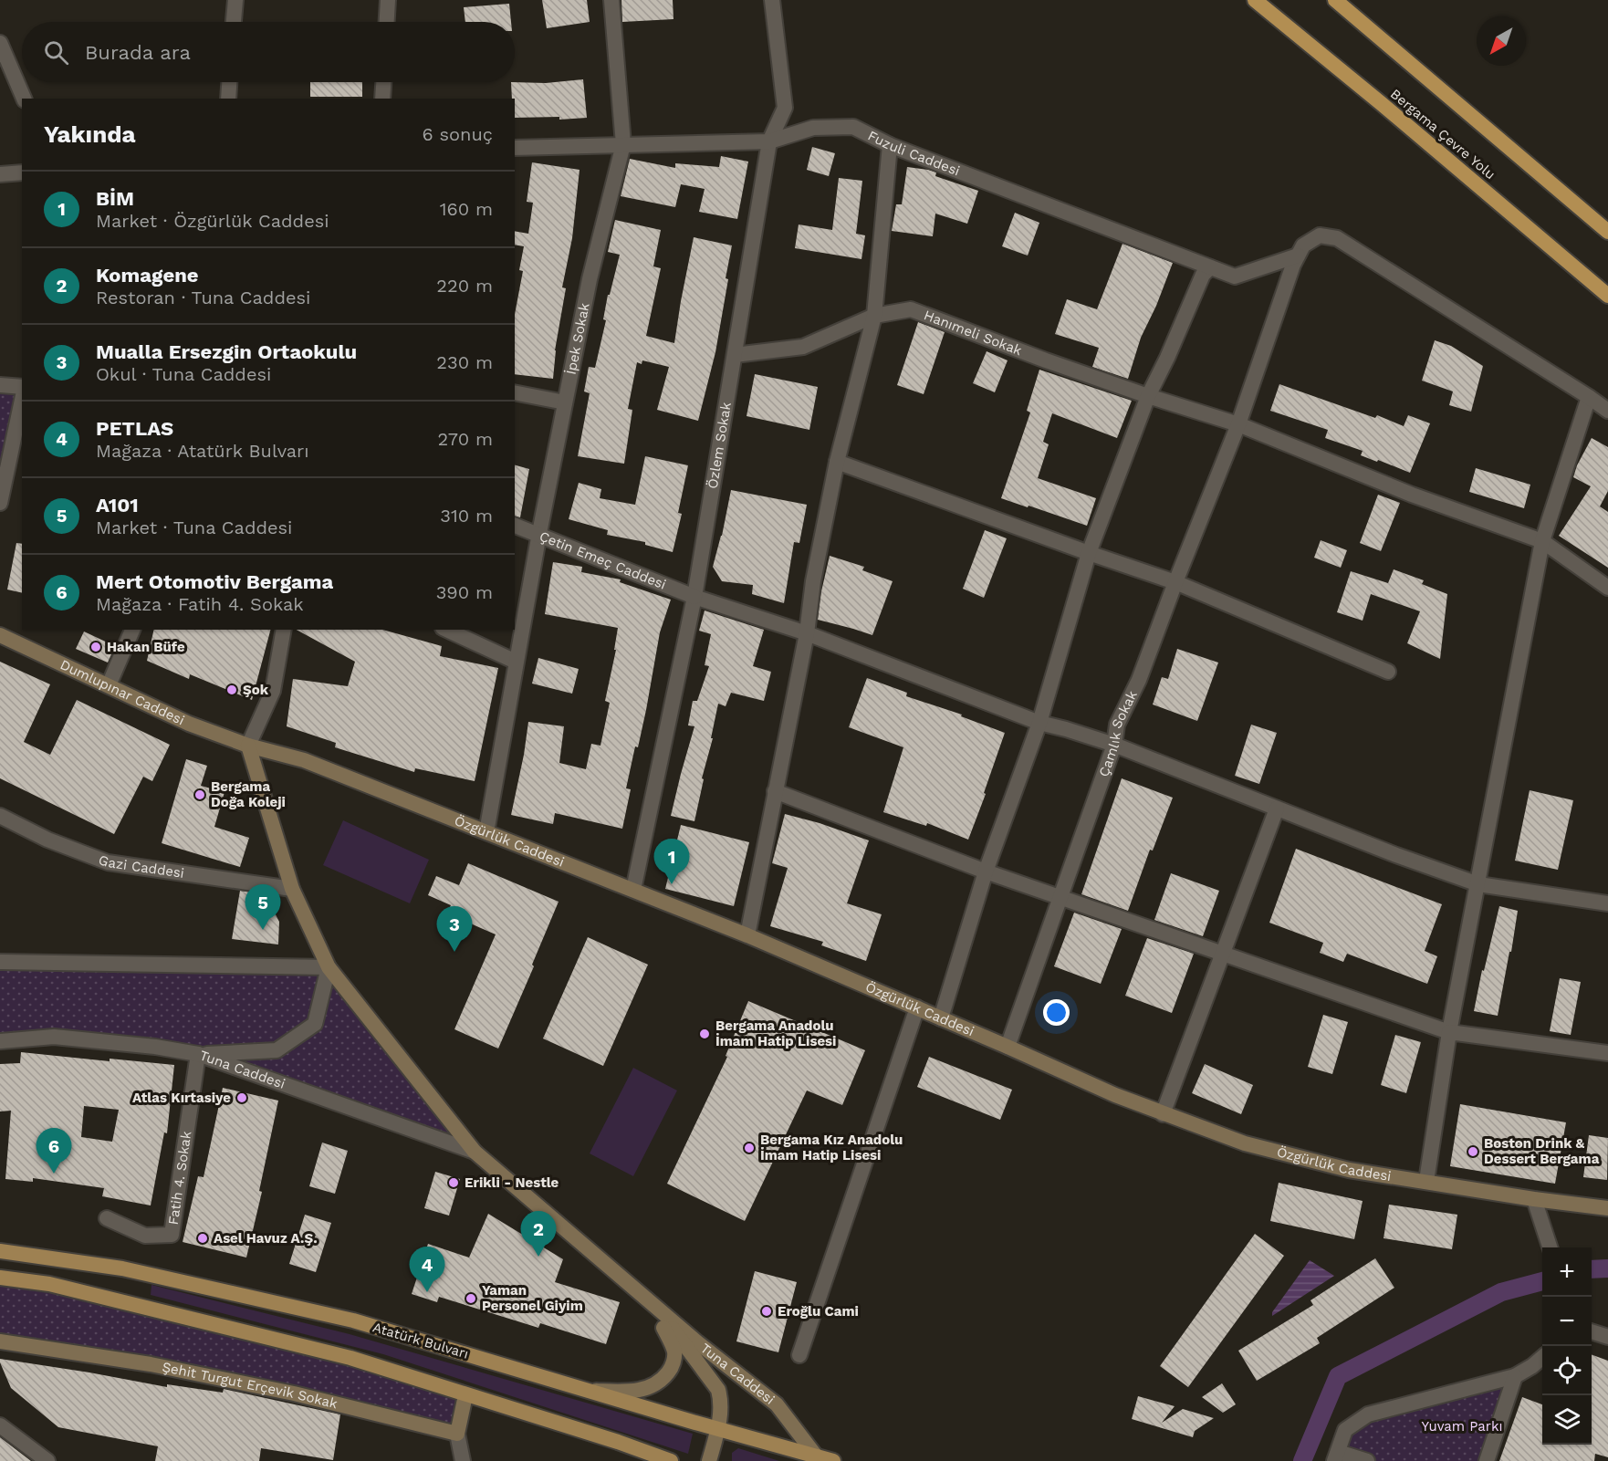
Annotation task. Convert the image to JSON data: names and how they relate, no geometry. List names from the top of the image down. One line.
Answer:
{"streets":{"highway":["Bergama Çevre Yolu"],"main road":["Dumlupınar Caddesi","Özgürlük Caddesi","Tuna Caddesi","Atatürk Bulvarı","Şehit Turgut Erçevik Sokak"],"street":["Fuzuli Caddesi","Hanımeli Sokak","İpek Sokak","Özlem Sokak","Çetin Emeç Caddesi","Çamlık Sokak","Gazi Caddesi","Fatih 4. Sokak"]},"crossings":[["Fuzuli Caddesi","İpek Sokak"],["Fuzuli Caddesi","Özlem Sokak"],["Fuzuli Caddesi","Çamlık Sokak"],["Hanımeli Sokak","Özlem Sokak"],["Hanımeli Sokak","Çamlık Sokak"],["İpek Sokak","Çetin Emeç Caddesi"],["İpek Sokak","Özgürlük Caddesi"],["Özlem Sokak","Çetin Emeç Caddesi"],["Özlem Sokak","Özgürlük Caddesi"],["Çetin Emeç Caddesi","Çamlık Sokak"],["Dumlupınar Caddesi","Özgürlük Caddesi"],["Dumlupınar Caddesi","Tuna Caddesi"],["Çamlık Sokak","Özgürlük Caddesi"],["Özgürlük Caddesi","Tuna Caddesi"],["Gazi Caddesi","Tuna Caddesi"],["Tuna Caddesi","Fatih 4. Sokak"],["Tuna Caddesi","Atatürk Bulvarı"]],"parks":["Yuvam Parkı"],"places":["Hakan Büfe","Şok","Bergama Doğa Koleji","Bergama Anadolu İmam Hatip Lisesi","Atlas Kırtasiye","Bergama Kız Anadolu İmam Hatip Lisesi","Boston Drink & Dessert Bergama","Erikli - Nestle","Asel Havuz A.Ş.","Yaman Personel Giyim","Eroğlu Cami"],"north":"bottom left","page":{"search":"Burada ara","heading":["Yakında","6 sonuç"],"list":[{"mark":"1","name":"BİM","note":"Market · Özgürlük Caddesi","value":"160 m"},{"mark":"2","name":"Komagene","note":"Restoran · Tuna Caddesi","value":"220 m"},{"mark":"3","name":"Mualla Ersezgin Ortaokulu","note":"Okul · Tuna Caddesi","value":"230 m"},{"mark":"4","name":"PETLAS","note":"Mağaza · Atatürk Bulvarı","value":"270 m"},{"mark":"5","name":"A101","note":"Market · Tuna Caddesi","value":"310 m"},{"mark":"6","name":"Mert Otomotiv Bergama","note":"Mağaza · Fatih 4. Sokak","value":"390 m"}],"pins":["1","5","3","6","2","4"],"map_buttons":["+","−"]}}
